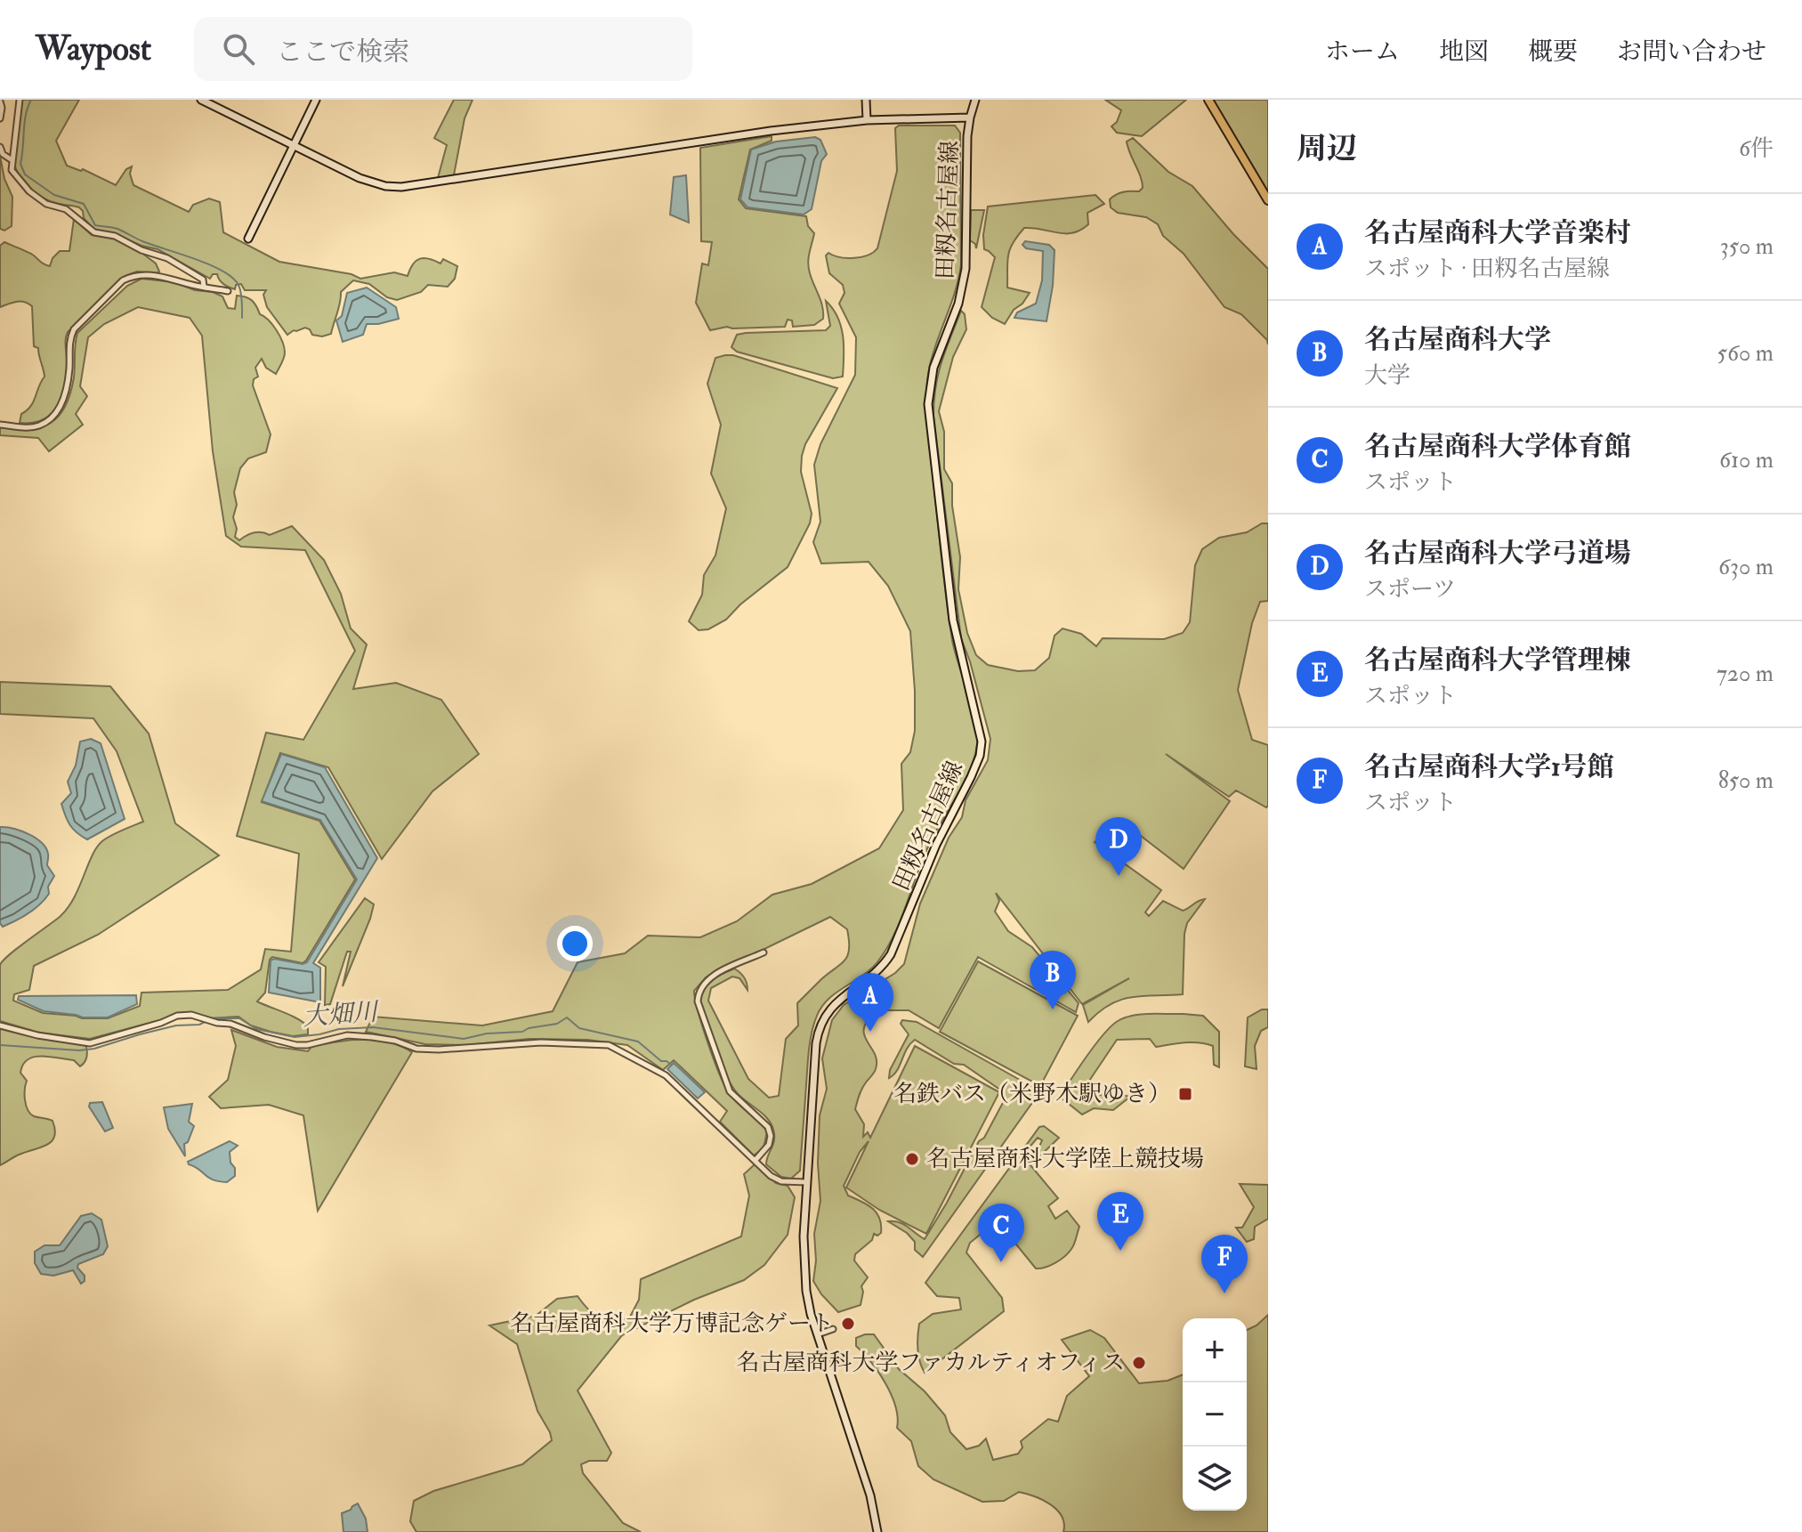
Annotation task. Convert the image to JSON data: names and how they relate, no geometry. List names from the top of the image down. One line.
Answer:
{"streets":{"main road":["田籾名古屋線"]},"water":["大畑川"],"places":{"transit":["名鉄バス（米野木駅ゆき）"],"other":["名古屋商科大学陸上競技場","名古屋商科大学万博記念ゲート","名古屋商科大学ファカルティオフィス"]},"page":{"header":"Waypost","search":"ここで検索","nav":["ホーム","地図","概要","お問い合わせ"],"heading":["周辺","6件"],"list":[{"mark":"A","name":"名古屋商科大学音楽村","note":"スポット · 田籾名古屋線","value":"350 m"},{"mark":"B","name":"名古屋商科大学","note":"大学","value":"560 m"},{"mark":"C","name":"名古屋商科大学体育館","note":"スポット","value":"610 m"},{"mark":"D","name":"名古屋商科大学弓道場","note":"スポーツ","value":"630 m"},{"mark":"E","name":"名古屋商科大学管理棟","note":"スポット","value":"720 m"},{"mark":"F","name":"名古屋商科大学1号館","note":"スポット","value":"850 m"}],"pins":["D","B","A","E","C","F"],"map_buttons":["+","−"]}}
